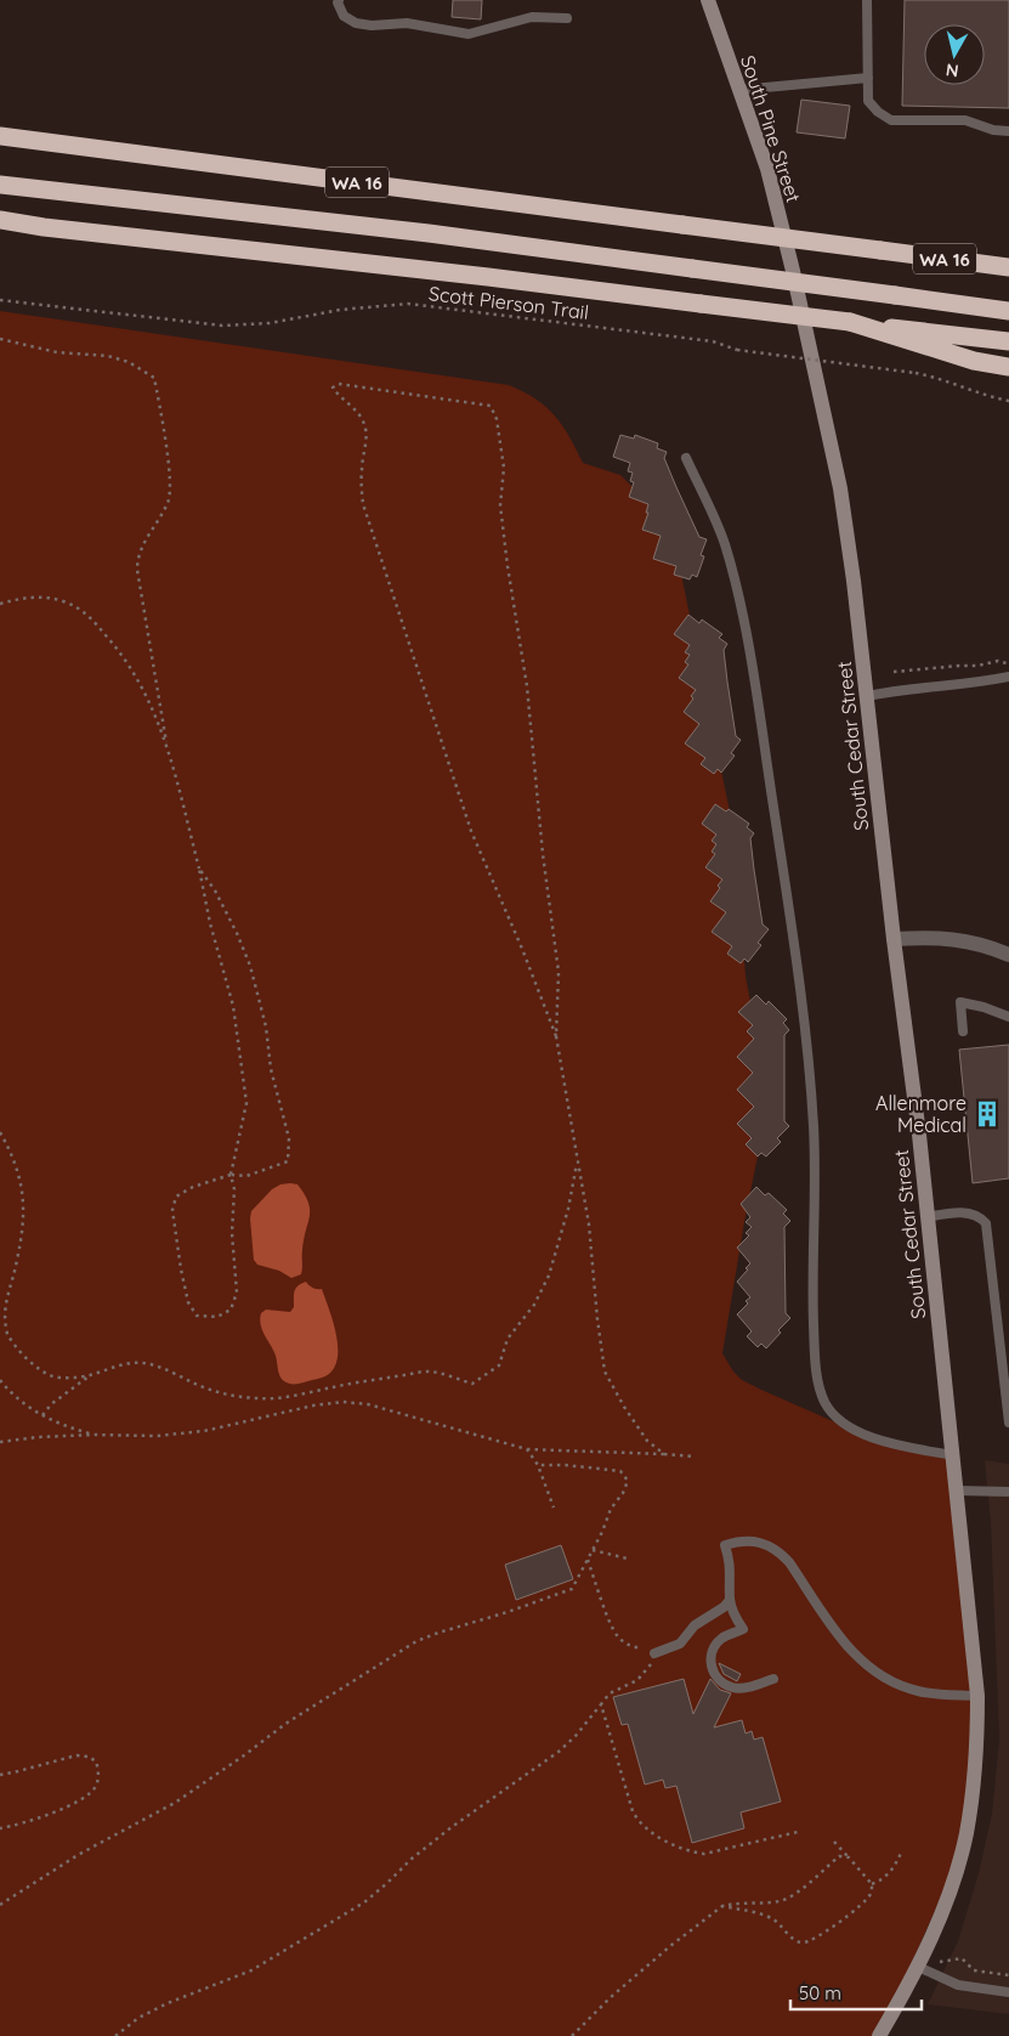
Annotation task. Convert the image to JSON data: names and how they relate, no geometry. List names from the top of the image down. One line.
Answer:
{"streets":{"highway":["WA 16"],"main road":["South Pine Street","South Cedar Street"],"path":["Scott Pierson Trail"]},"crossings":[["South Pine Street","South Cedar Street"]],"places":{"building":["Allenmore Medical"]},"scale_bar":"50 m","north":"bottom"}
